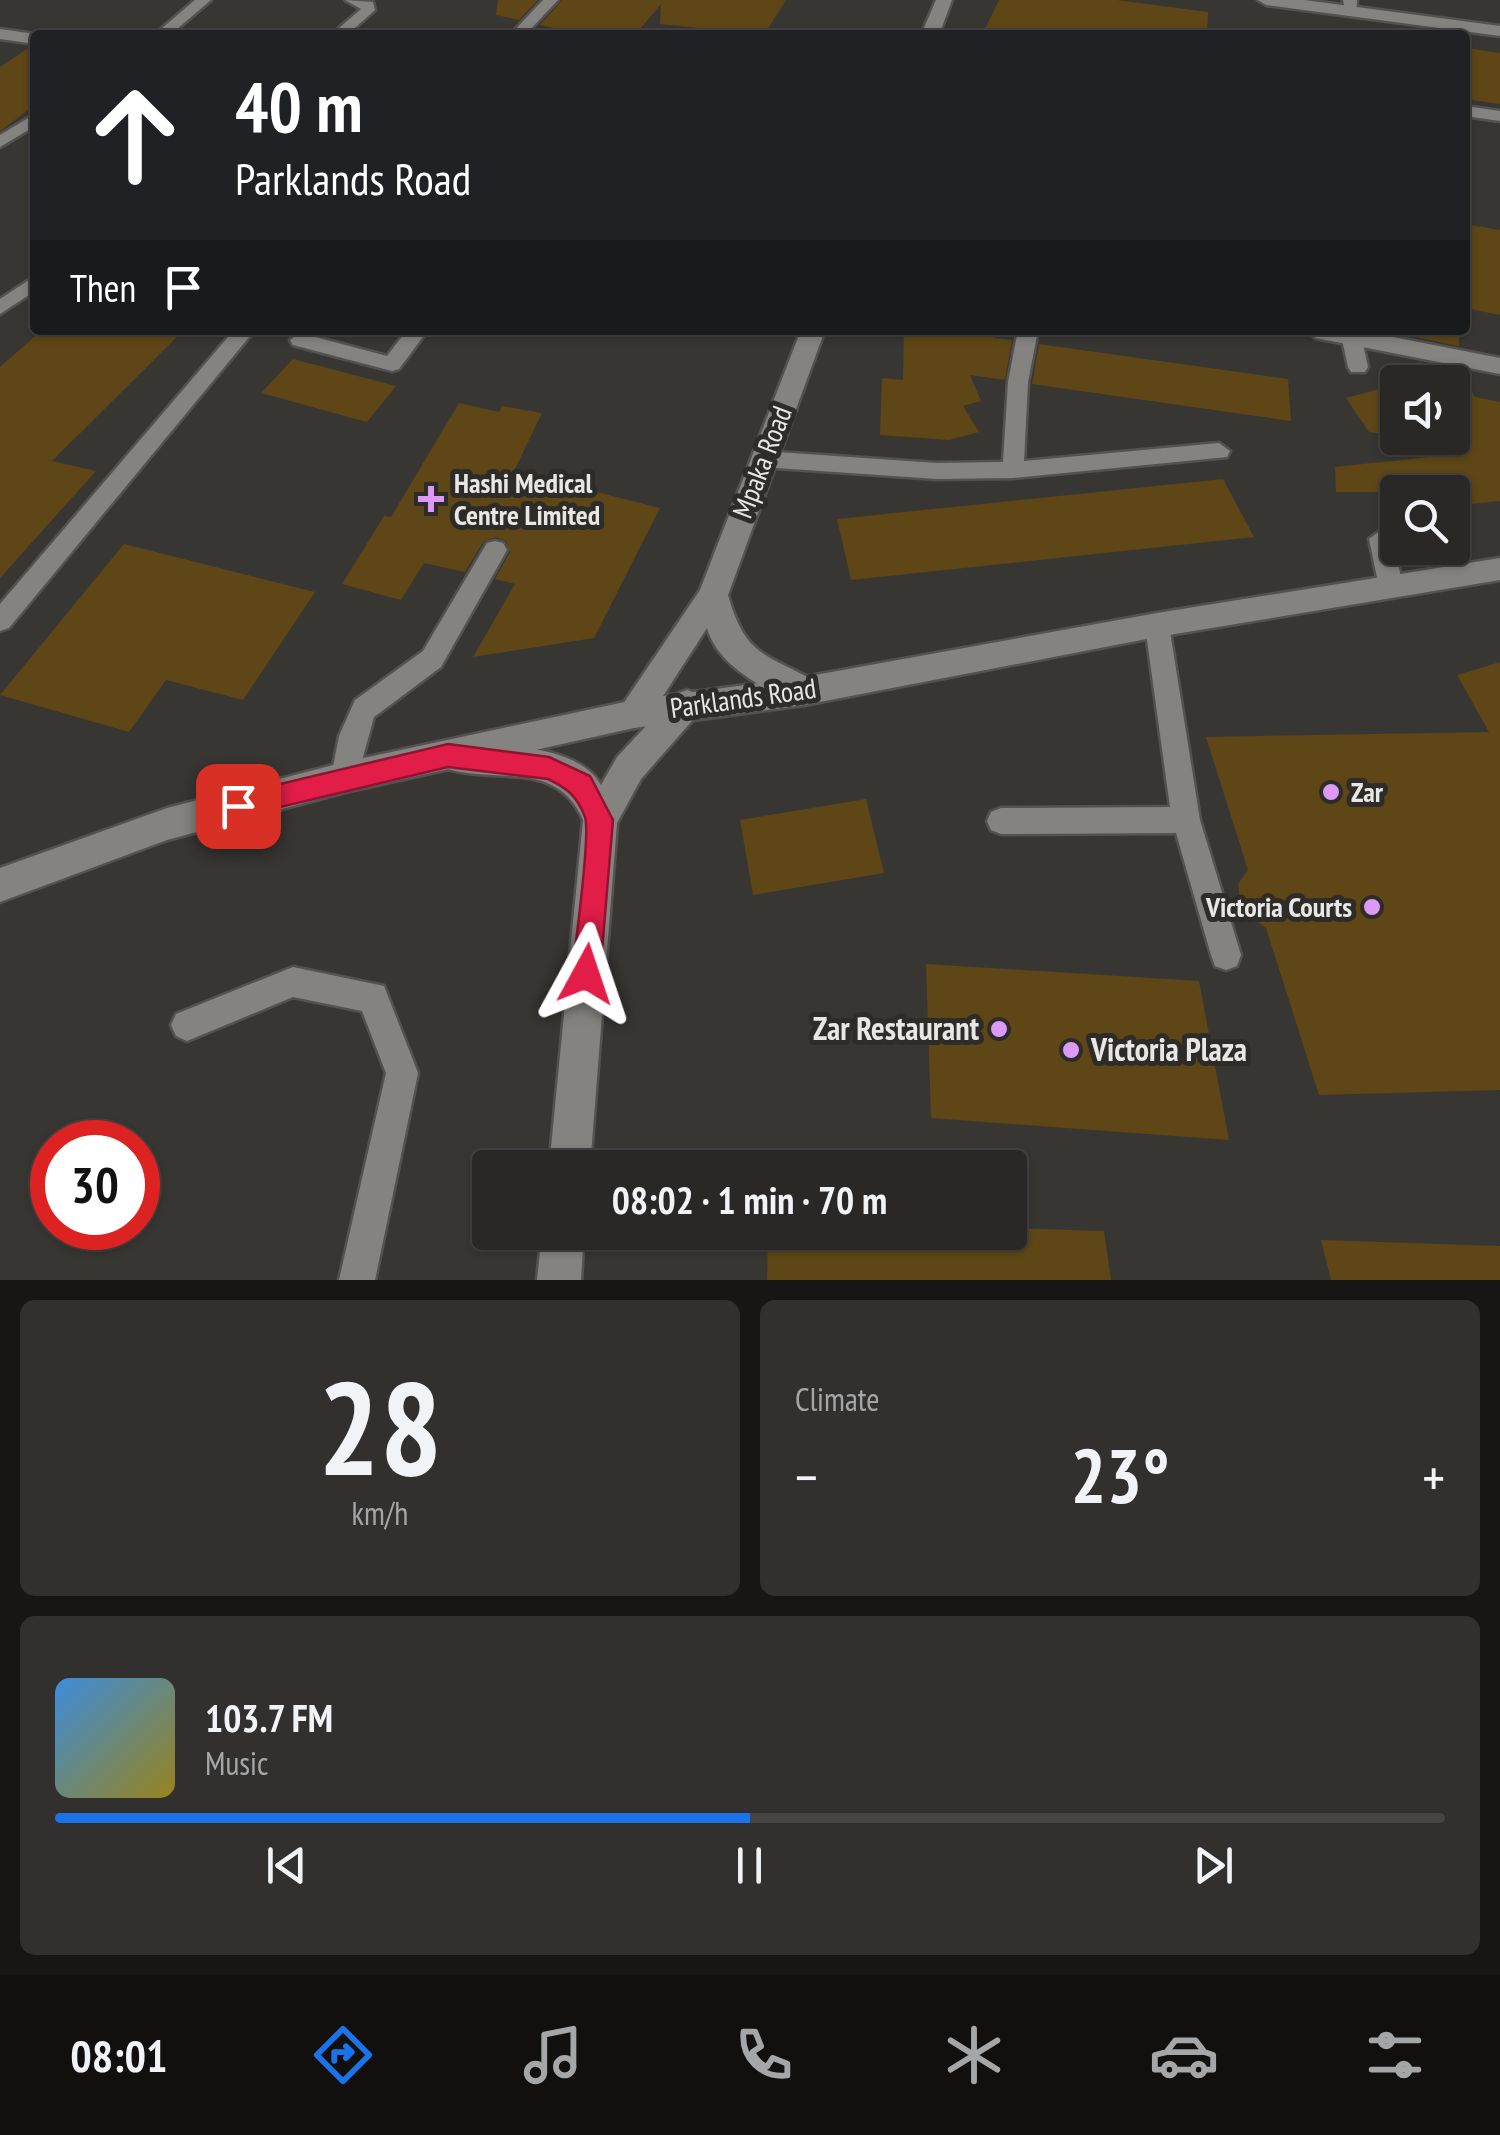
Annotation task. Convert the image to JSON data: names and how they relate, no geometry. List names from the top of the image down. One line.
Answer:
{"streets":{"street":["Mpaka Road","Parklands Road"]},"crossings":[["Mpaka Road","Parklands Road"]],"places":{"health":["Hashi Medical Centre Limited"],"other":["Zar","Victoria Courts","Zar Restaurant","Victoria Plaza"]},"page":{"turn":["40 m","Parklands Road"],"then":"Then","limit":"30","trip":"08:02 · 1 min · 70 m","tile":[["28","km/h"],"Climate"],"heat":["−","23°","+"],"song":["103.7 FM","Music"],"tabs":"08:01"}}
